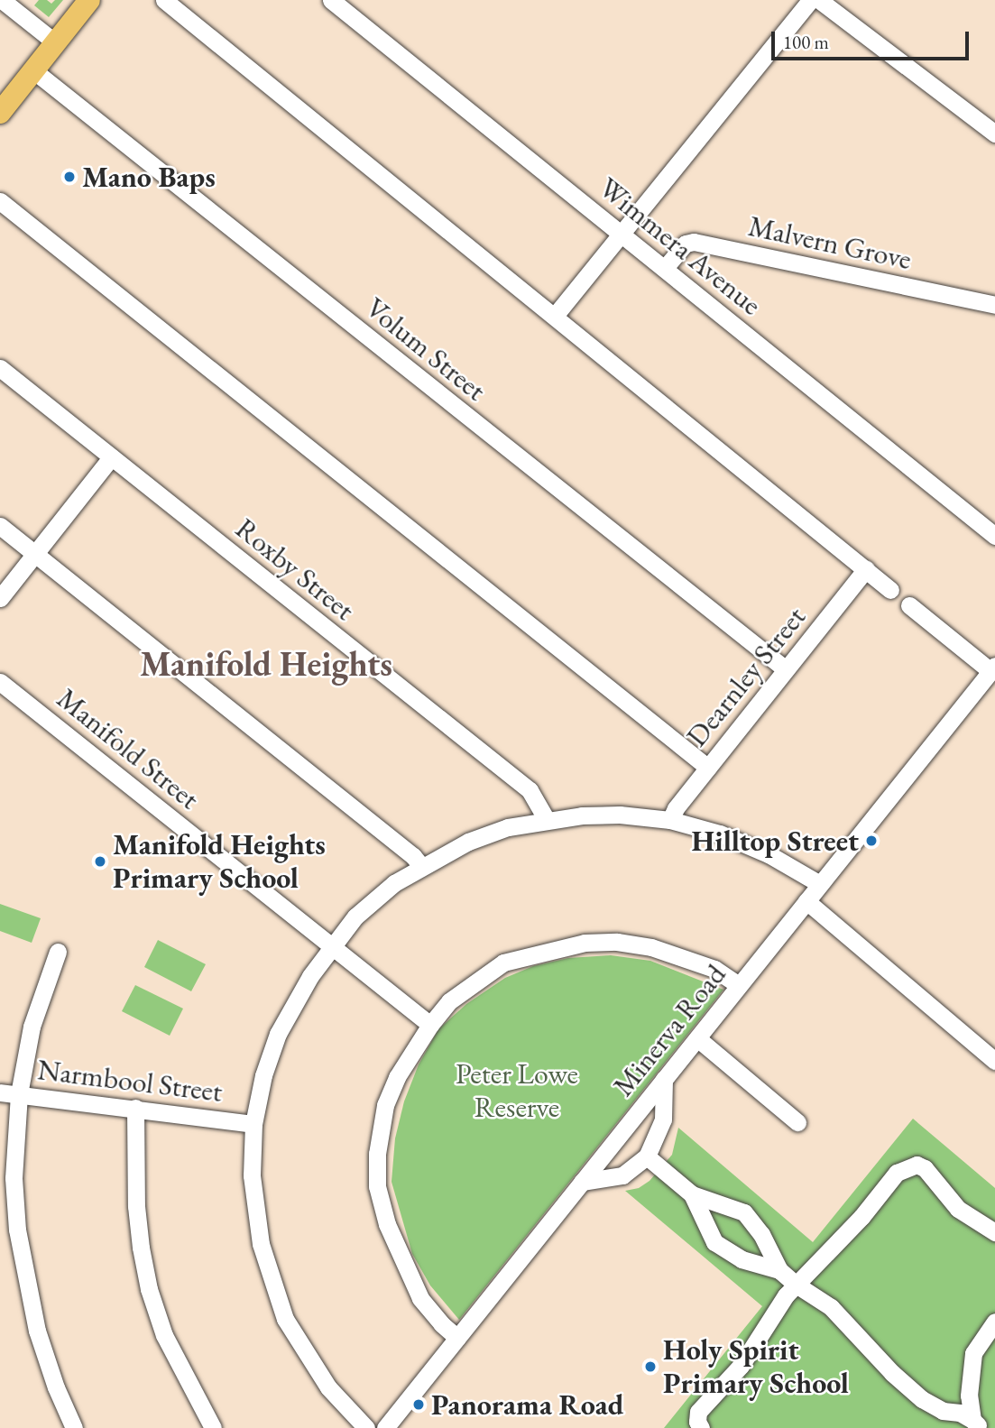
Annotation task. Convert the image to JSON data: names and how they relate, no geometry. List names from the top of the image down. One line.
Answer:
{"streets":{"street":["Malvern Grove","Wimmera Avenue","Volum Street","Roxby Street","Dearnley Street","Manifold Street","Minerva Road","Narmbool Street"]},"crossings":[["Malvern Grove","Wimmera Avenue"],["Volum Street","Dearnley Street"]],"districts":["Manifold Heights"],"parks":["Peter Lowe Reserve"],"places":["Mano Baps","Hilltop Street","Manifold Heights Primary School","Holy Spirit Primary School","Panorama Road"],"scale_bar":"100 m"}
